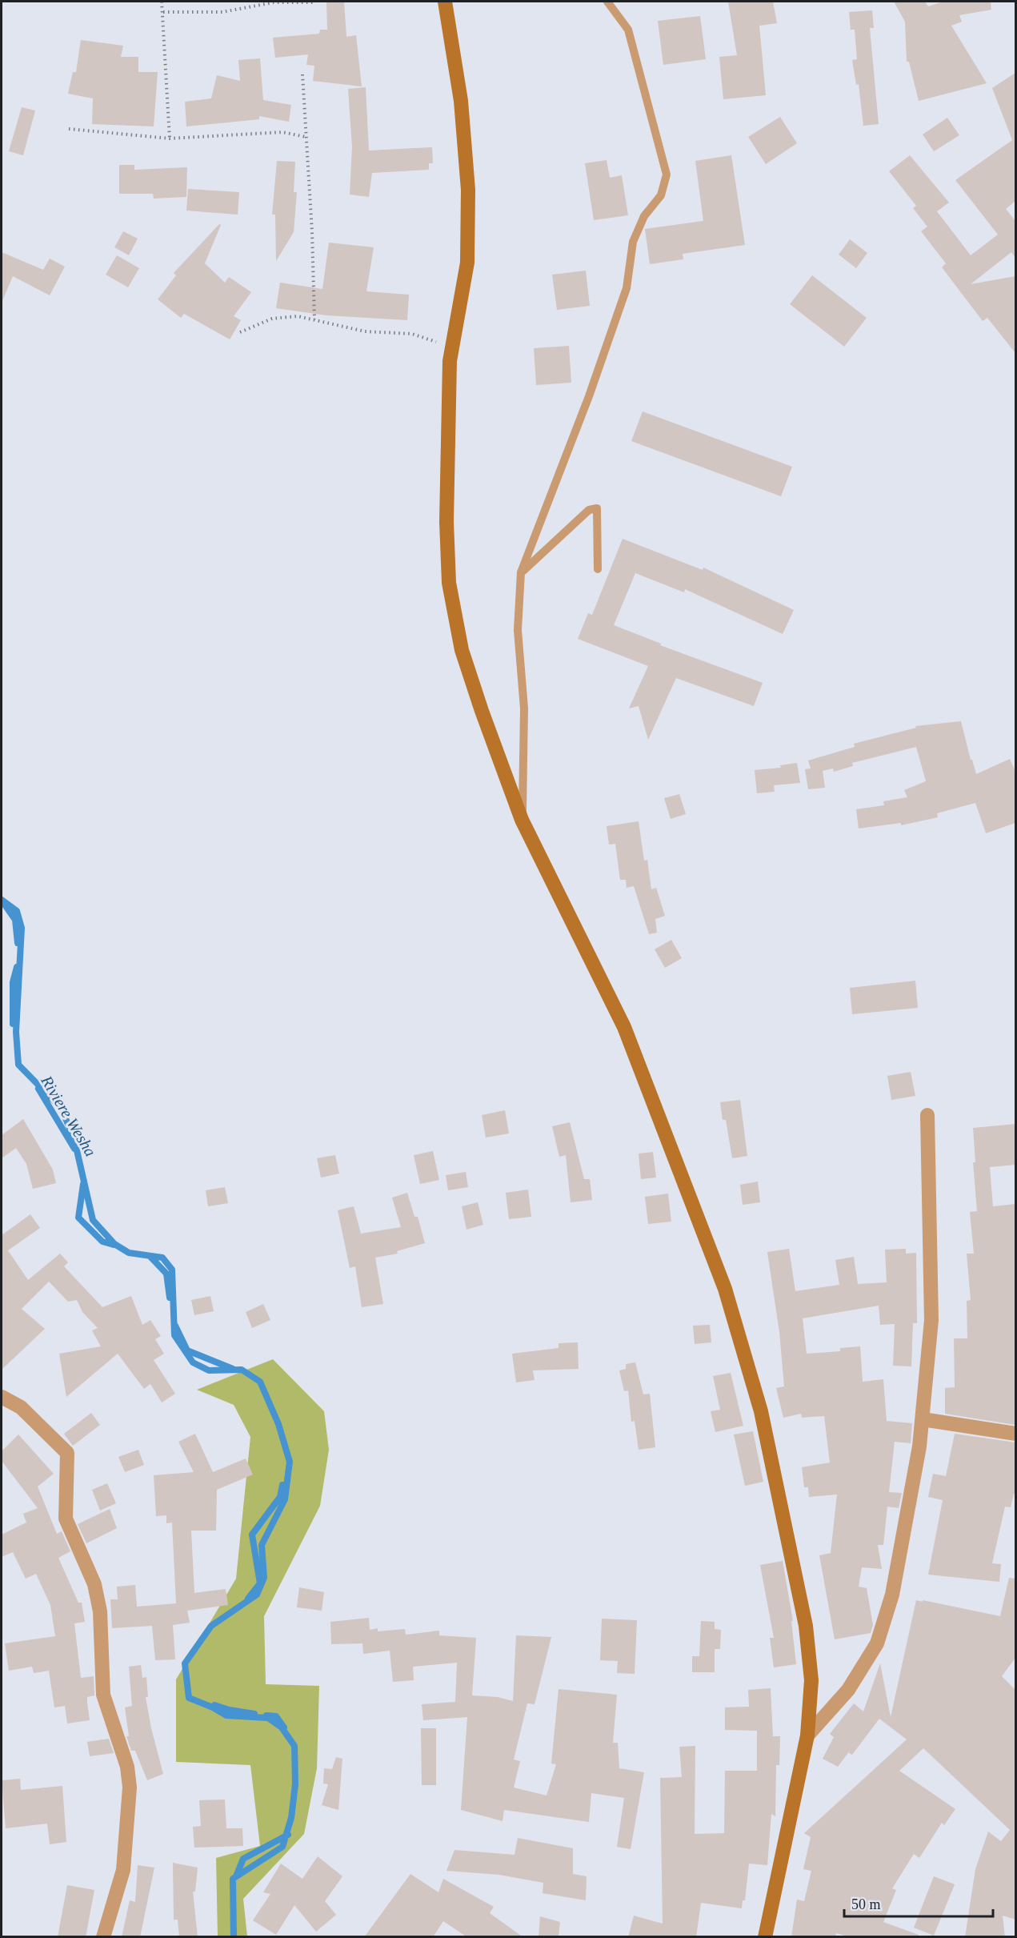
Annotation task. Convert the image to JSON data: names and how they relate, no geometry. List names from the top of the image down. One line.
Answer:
{"water":["Riviere Wesha"],"scale_bar":"50 m"}
